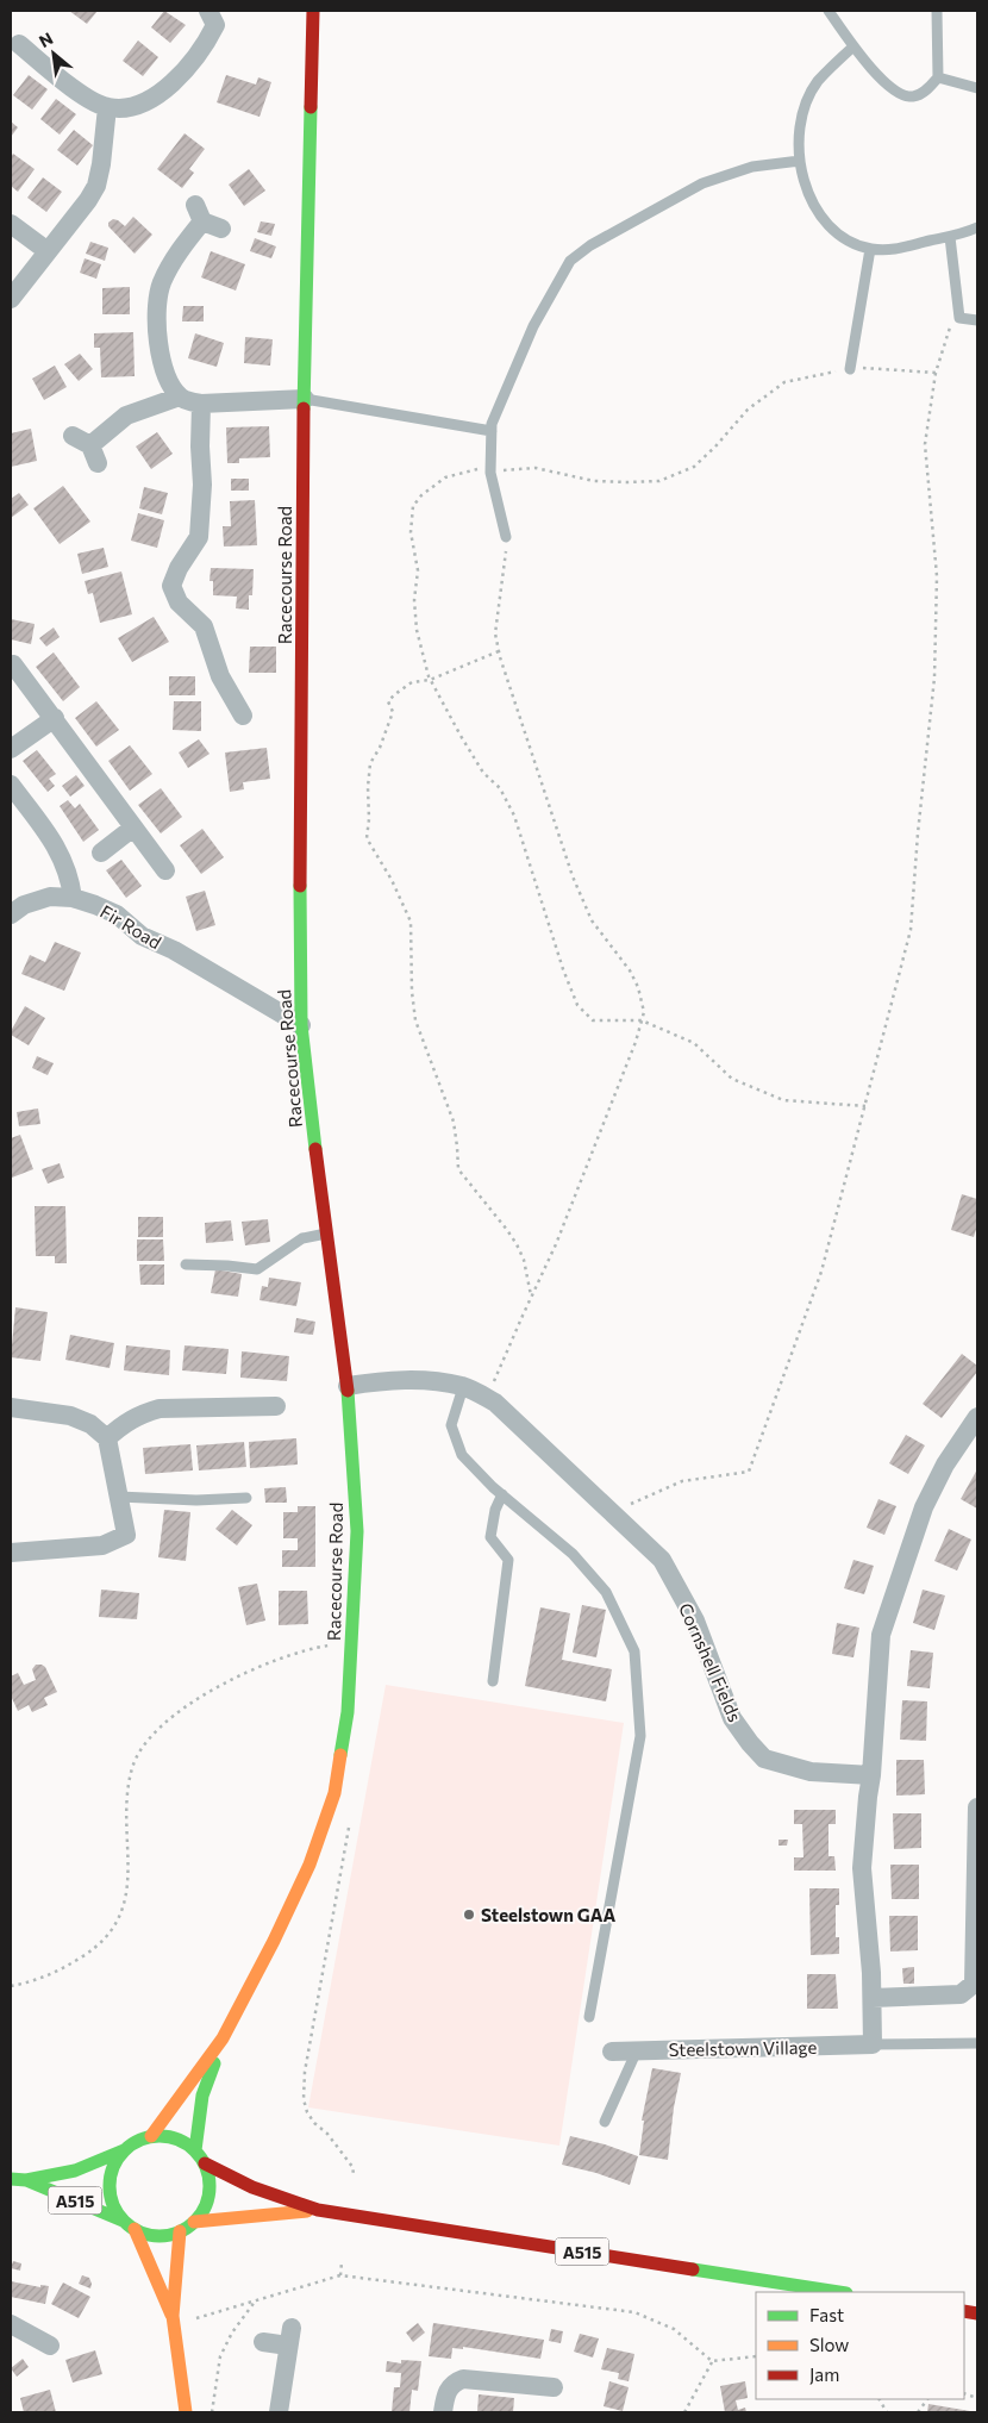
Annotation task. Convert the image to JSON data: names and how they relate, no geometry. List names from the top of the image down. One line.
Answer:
{"streets":{"main road":["Racecourse Road","A515"],"street":["Fir Road","Cornshell Fields","Steelstown Village"]},"crossings":[["Racecourse Road","Fir Road"],["Racecourse Road","Cornshell Fields"],["Racecourse Road","A515"]],"places":["Steelstown GAA"],"legend":["Fast","Slow","Jam"],"north":"top left"}
